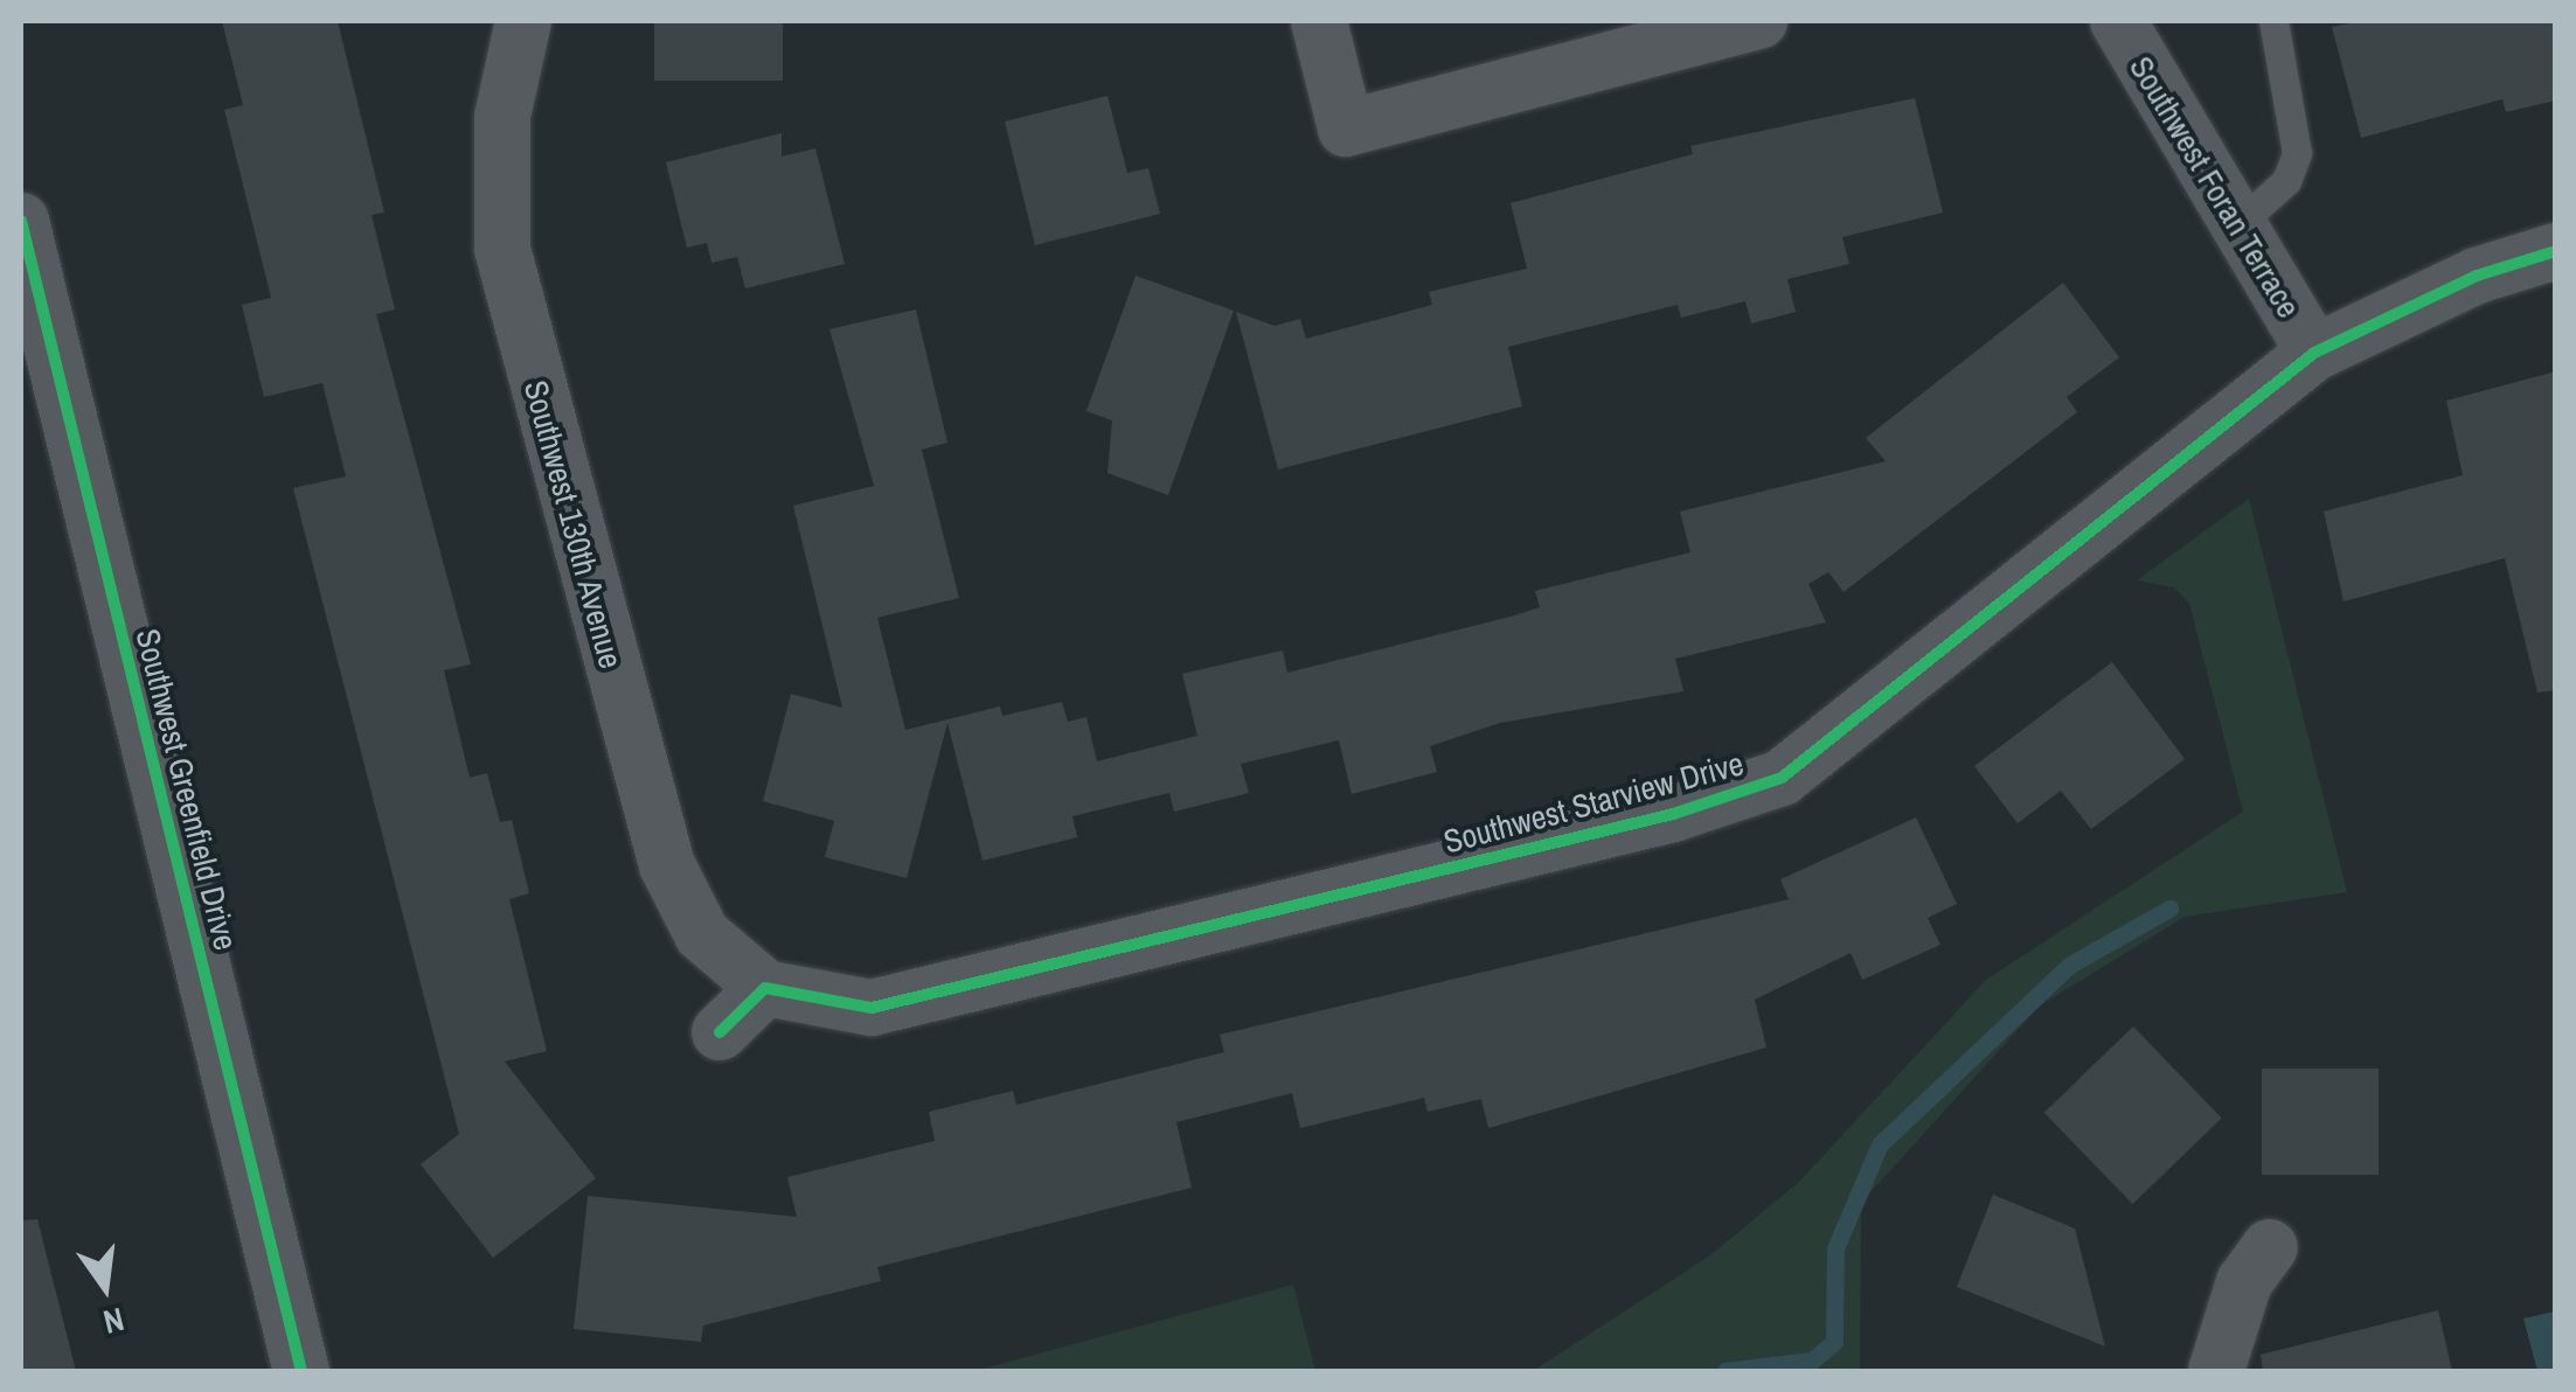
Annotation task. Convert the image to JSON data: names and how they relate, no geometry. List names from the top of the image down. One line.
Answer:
{"streets":{"street":["Southwest Foran Terrace","Southwest 130th Avenue","Southwest Greenfield Drive","Southwest Starview Drive"]},"crossings":[["Southwest Foran Terrace","Southwest Starview Drive"],["Southwest 130th Avenue","Southwest Starview Drive"]],"north":"bottom"}
